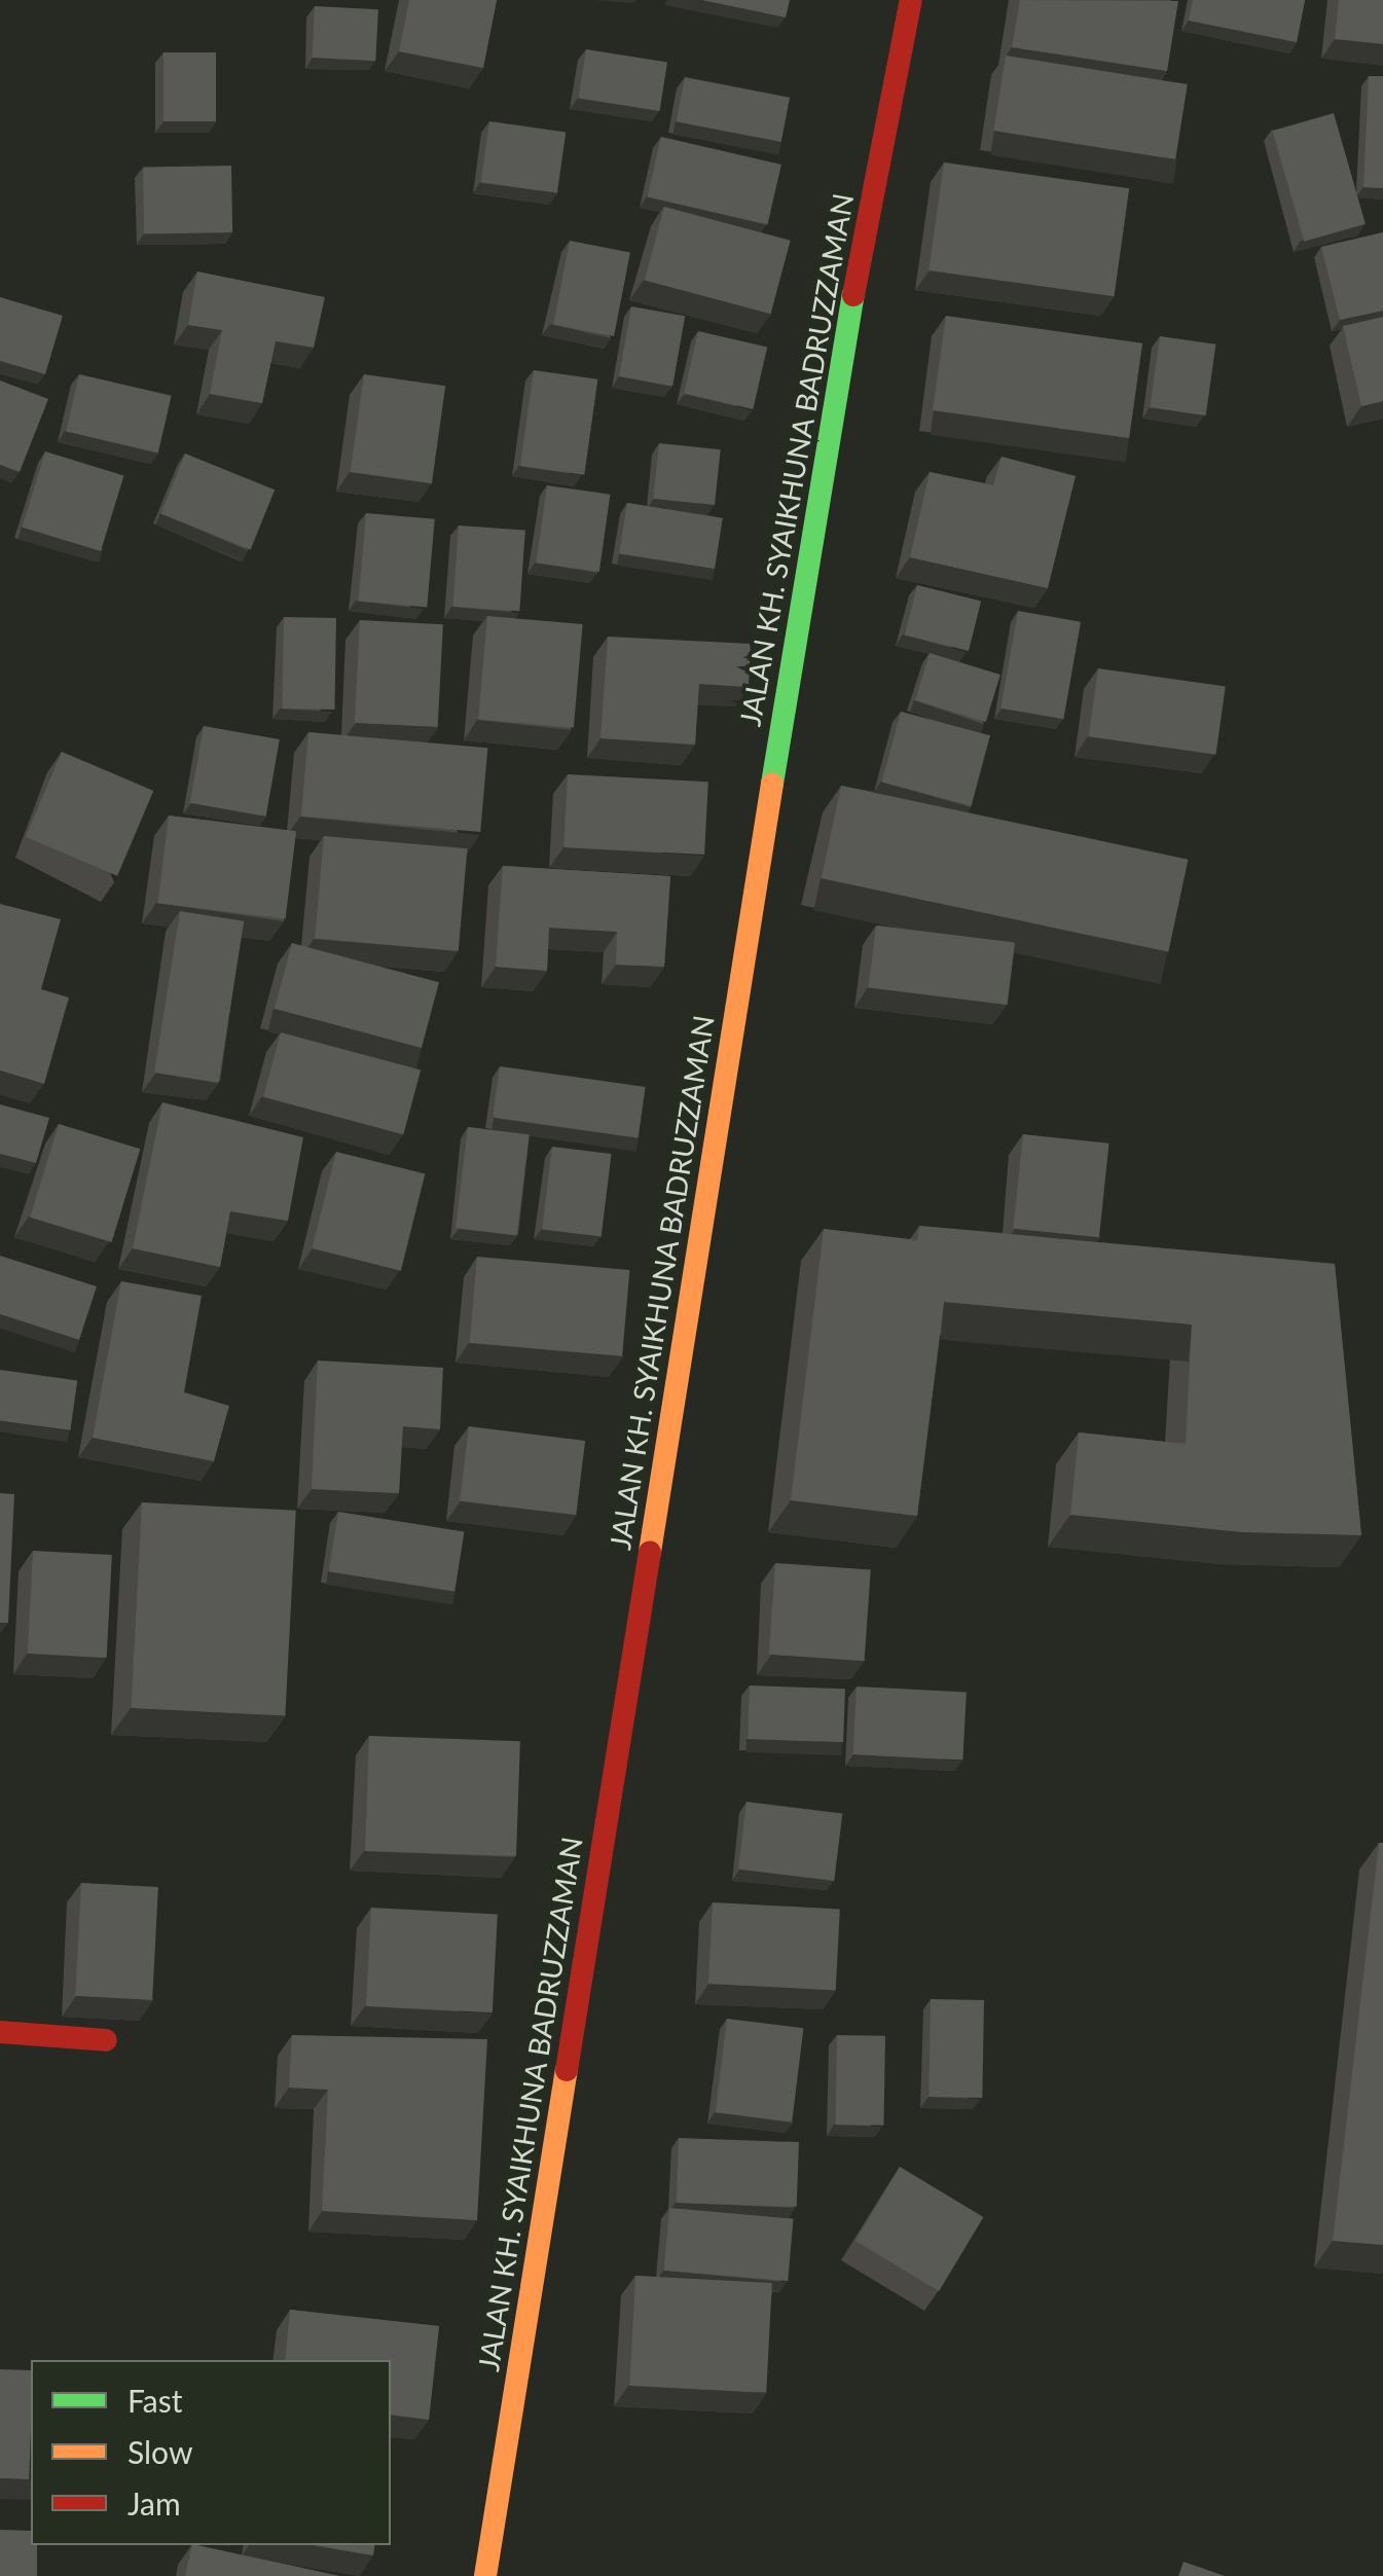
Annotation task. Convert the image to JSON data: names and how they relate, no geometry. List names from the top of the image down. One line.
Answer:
{"streets":{"main road":["JALAN KH. SYAIKHUNA BADRUZZAMAN"]},"legend":["Fast","Slow","Jam"]}
